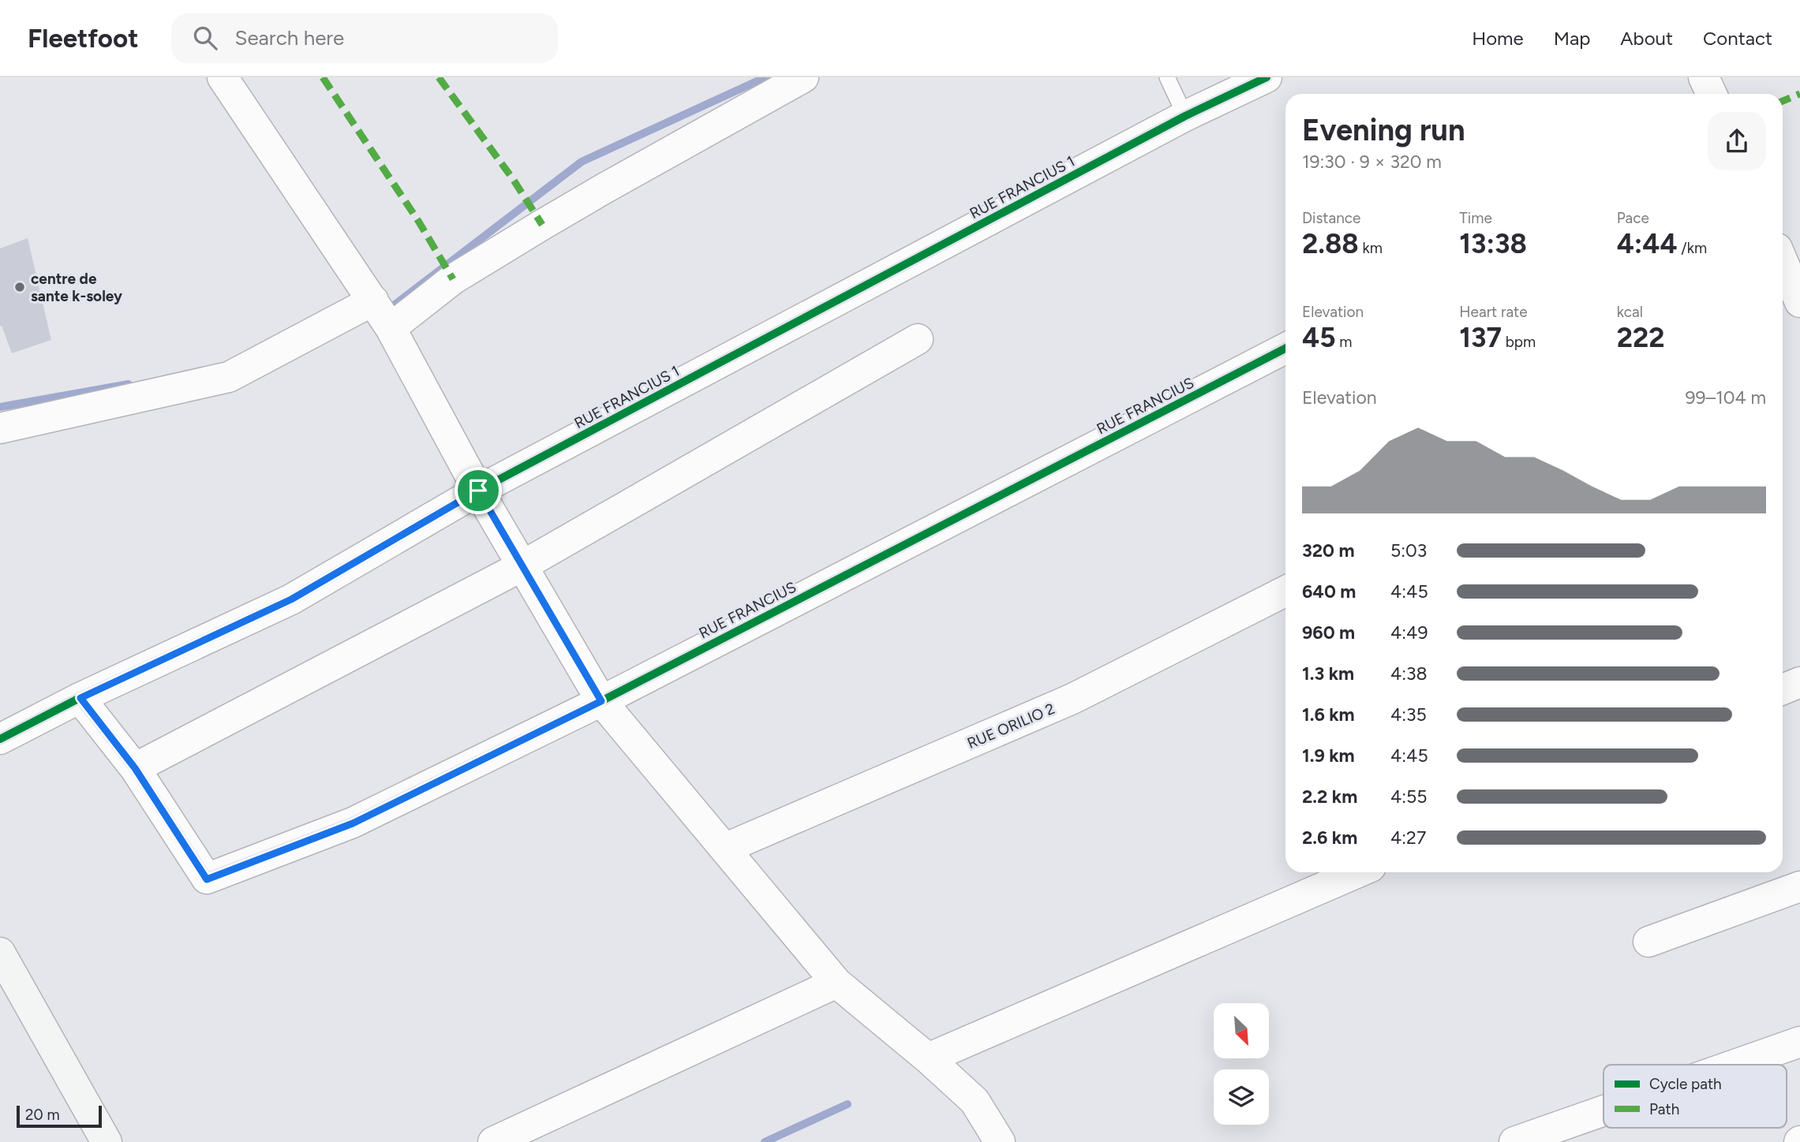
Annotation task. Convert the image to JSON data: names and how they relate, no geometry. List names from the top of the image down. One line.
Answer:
{"streets":{"street":["RUE FRANCIUS 1","RUE FRANCIUS","RUE ORILIO 2"]},"places":["centre de sante k-soley"],"legend":["Cycle path","Path"],"scale_bar":"20 m","north":"bottom right","page":{"header":"Fleetfoot","search":"Search here","nav":["Home","Map","About","Contact"],"heading":["Evening run","19:30 · 9 × 320 m"],"stats":[["Distance","2.88 km"],["Time","13:38"],["Pace","4:44 /km"],["Elevation","45 m"],["Heart rate","137 bpm"],["kcal","222"]],"chart":["Elevation","99–104 m"],"list":[{"name":"320 m","note":"5:03"},{"name":"640 m","note":"4:45"},{"name":"960 m","note":"4:49"},{"name":"1.3 km","note":"4:38"},{"name":"1.6 km","note":"4:35"},{"name":"1.9 km","note":"4:45"},{"name":"2.2 km","note":"4:55"},{"name":"2.6 km","note":"4:27"}],"scale":"20 m"}}
